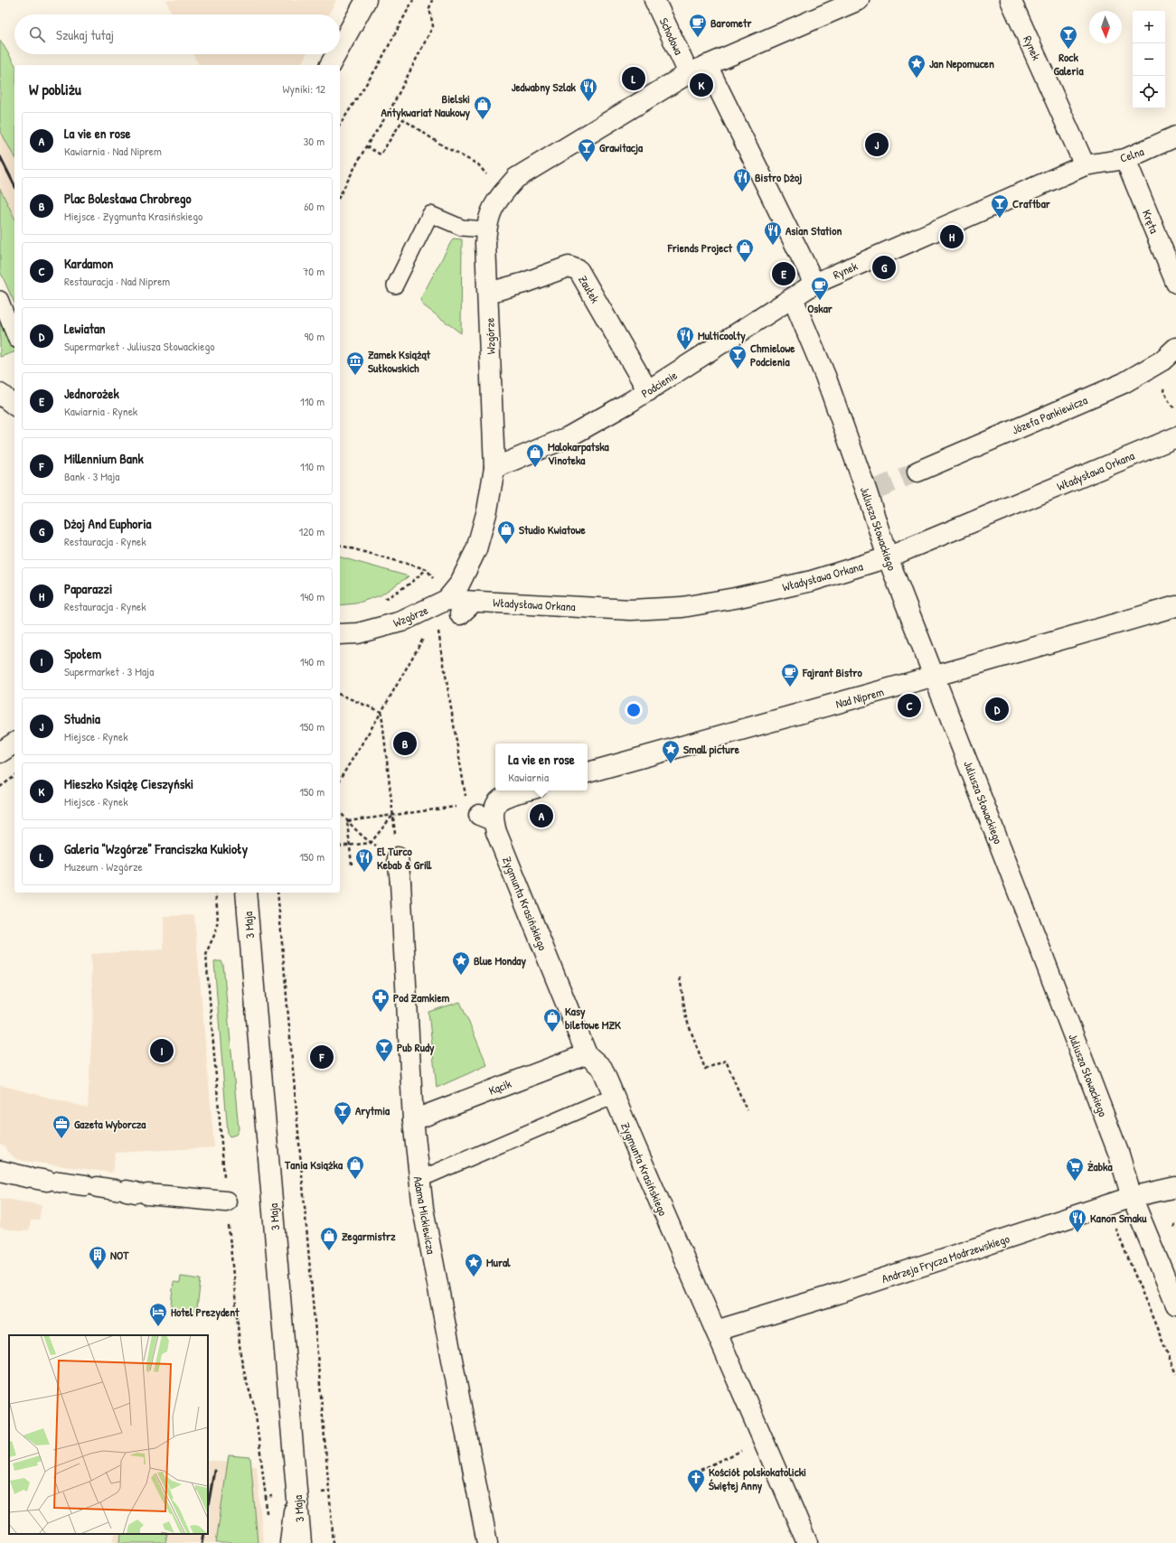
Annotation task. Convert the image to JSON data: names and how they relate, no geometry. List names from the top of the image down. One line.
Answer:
{"streets":{"street":["Schodowa","Rynek","Celna","Kręta","Zaułek","Wzgórze","Podcienie","Józefa Pankiewicza","Władysława Orkana","Juliusza Słowackiego","Nad Niprem","Zygmunta Krasińskiego","3 Maja","Kącik","Adama Mickiewicza","Andrzeja Frycza Modrzewskiego"]},"crossings":[["Schodowa","Wzgórze"],["Rynek","Celna"],["Rynek","Podcienie"],["Celna","Kręta"],["Zaułek","Wzgórze"],["Zaułek","Podcienie"],["Wzgórze","Podcienie"],["Wzgórze","Władysława Orkana"],["Podcienie","Juliusza Słowackiego"],["Władysława Orkana","Juliusza Słowackiego"],["Juliusza Słowackiego","Nad Niprem"],["Juliusza Słowackiego","Andrzeja Frycza Modrzewskiego"],["Zygmunta Krasińskiego","Kącik"],["Zygmunta Krasińskiego","Andrzeja Frycza Modrzewskiego"],["Kącik","Adama Mickiewicza"]],"places":{"cafe":["Barometr","Oskar","Fajrant Bistro"],"bar":["Rock Galeria","Grawitacja","Craftbar","Chmielowe Podcienia","Pub Rudy","Arytmia"],"place":["Jan Nepomucen","Small picture","Blue Monday","Mural"],"restaurant":["Jedwabny Szlak","Bistro Dżoj","Asian Station","Multicoolty","El Turco Kebab & Grill","Kanon Smaku"],"shop":["Bielski Antykwariat Naukowy","Friends Project","Malokarpatska Vinoteka","Studio Kwiatowe","Kasy biletowe MZK","Tania Książka","Zegarmistrz"],"museum":["Zamek Książąt Sułkowskich"],"pharmacy":["Pod Zamkiem"],"office":["Gazeta Wyborcza"],"supermarket":["Żabka"],"building":["NOT"],"hotel":["Hotel Prezydent"],"church":["Kościół polskokatolicki Świętej Anny"]},"north":"bottom","page":{"map_buttons":["+","−"],"search":"Szukaj tutaj","pins":["L","K","J","H","G","E","C","D","B","A","I","F"],"heading":["W pobliżu","Wyniki: 12"],"list":[{"mark":"A","name":"La vie en rose","note":"Kawiarnia · Nad Niprem","value":"30 m"},{"mark":"B","name":"Plac Bolesława Chrobrego","note":"Miejsce · Zygmunta Krasińskiego","value":"60 m"},{"mark":"C","name":"Kardamon","note":"Restauracja · Nad Niprem","value":"70 m"},{"mark":"D","name":"Lewiatan","note":"Supermarket · Juliusza Słowackiego","value":"90 m"},{"mark":"E","name":"Jednorożek","note":"Kawiarnia · Rynek","value":"110 m"},{"mark":"F","name":"Millennium Bank","note":"Bank · 3 Maja","value":"110 m"},{"mark":"G","name":"Dżoj And Euphoria","note":"Restauracja · Rynek","value":"120 m"},{"mark":"H","name":"Paparazzi","note":"Restauracja · Rynek","value":"140 m"},{"mark":"I","name":"Społem","note":"Supermarket · 3 Maja","value":"140 m"},{"mark":"J","name":"Studnia","note":"Miejsce · Rynek","value":"150 m"},{"mark":"K","name":"Mieszko Książę Cieszyński","note":"Miejsce · Rynek","value":"150 m"},{"mark":"L","name":"Galeria \"Wzgórze\" Franciszka Kukioły","note":"Muzeum · Wzgórze","value":"150 m"}],"popup":["La vie en rose","Kawiarnia"]}}
